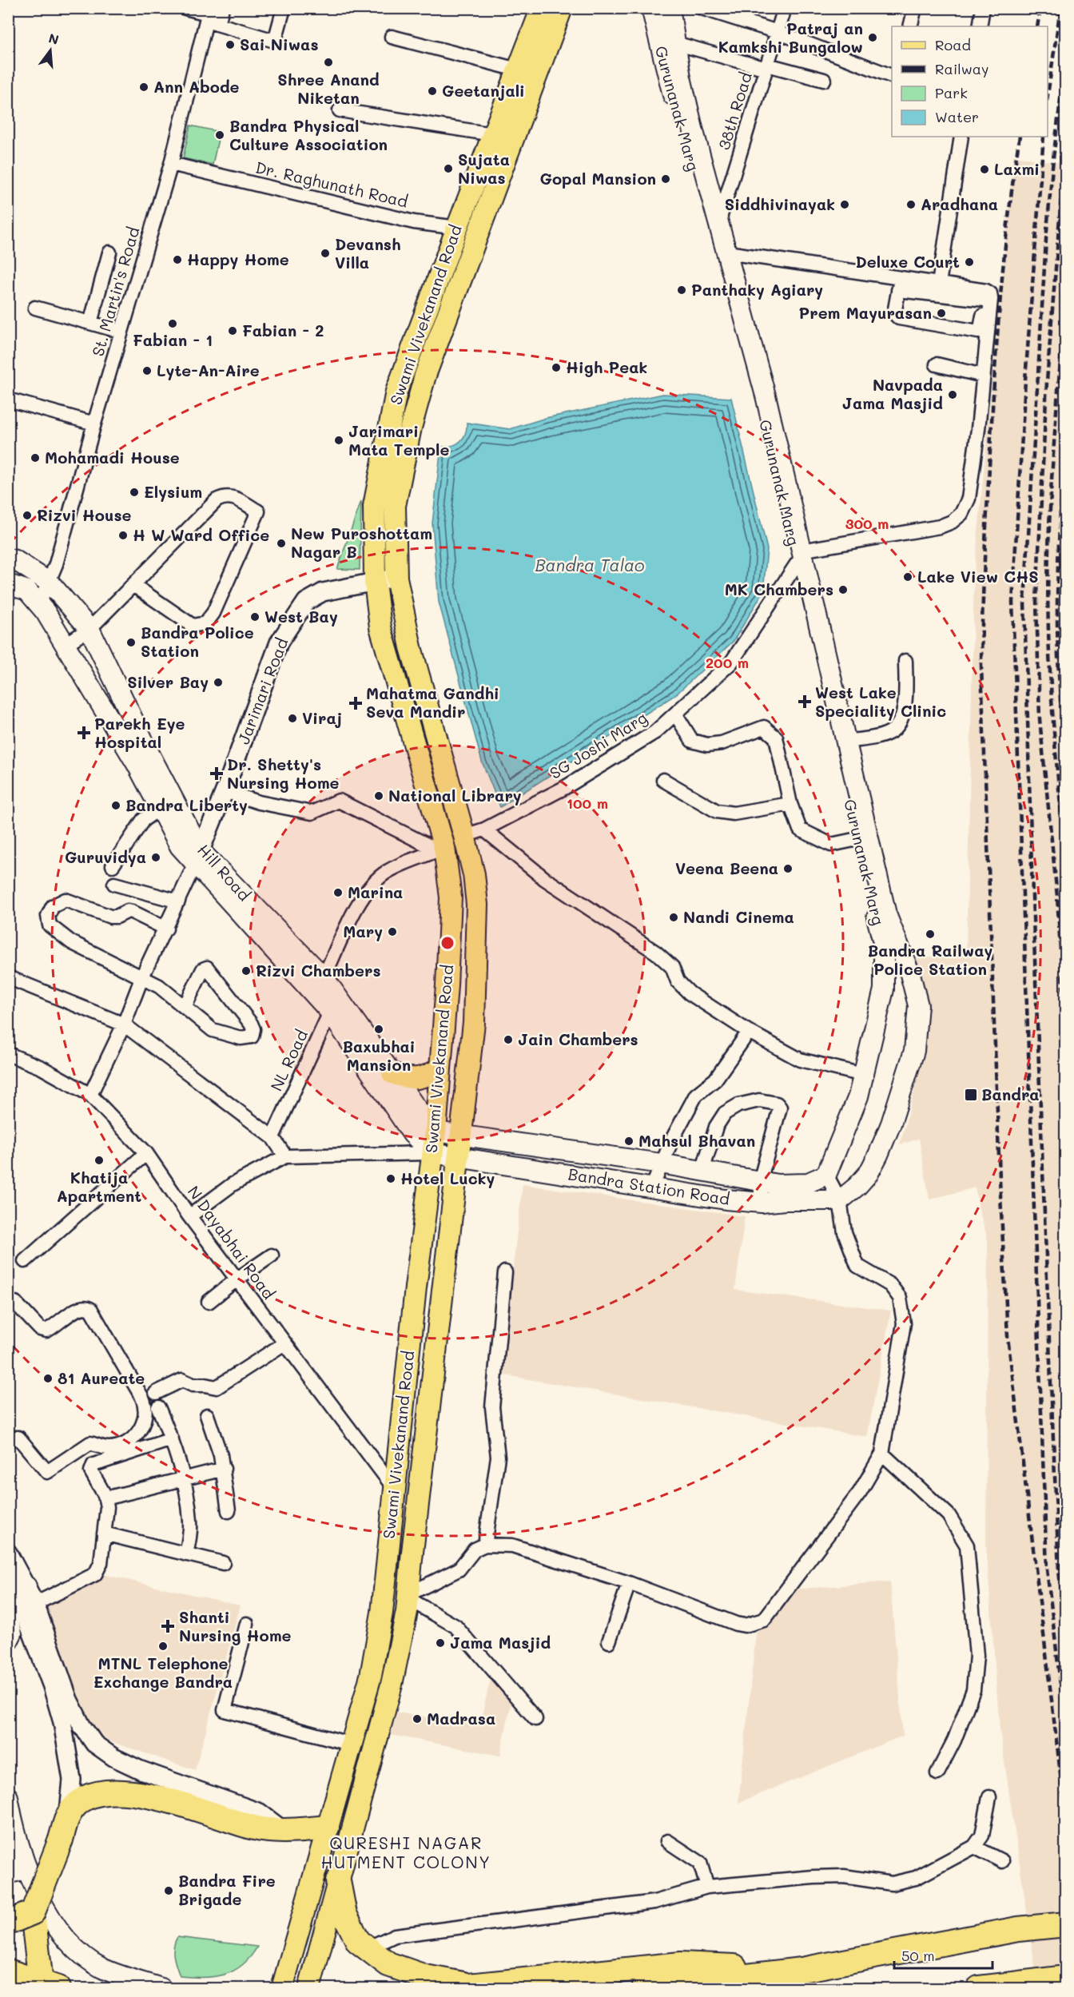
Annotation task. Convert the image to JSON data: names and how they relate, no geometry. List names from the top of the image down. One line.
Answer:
{"streets":{"main road":["Gurunanak Marg","Swami Vivekanand Road","Hill Road","Bandra Station Road"],"street":["38th Road","Dr. Raghunath Road","St. Martin's Road","Jarimari Road","SG Joshi Marg","NL Road","N Dayabhai Road"]},"crossings":[["Gurunanak Marg","38th Road"],["Gurunanak Marg","SG Joshi Marg"],["Gurunanak Marg","Bandra Station Road"],["Dr. Raghunath Road","St. Martin's Road"],["Dr. Raghunath Road","Swami Vivekanand Road"],["St. Martin's Road","Hill Road"],["Swami Vivekanand Road","Jarimari Road"],["Swami Vivekanand Road","SG Joshi Marg"],["Swami Vivekanand Road","Hill Road"],["Swami Vivekanand Road","Bandra Station Road"],["Swami Vivekanand Road","N Dayabhai Road"],["Jarimari Road","Hill Road"],["Hill Road","NL Road"],["Hill Road","Bandra Station Road"]],"districts":["QURESHI NAGAR HUTMENT COLONY"],"water":["Bandra Talao"],"places":{"other":["Patraj an Kamkshi Bungalow","Sai Niwas","Shree Anand Niketan","Ann Abode","Geetanjali","Bandra Physical Culture Association","Sujata Niwas","Laxmi","Gopal Mansion","Siddhivinayak","Aradhana","Devansh Villa","Happy Home","Deluxe Court","Panthaky Agiary","Prem Mayurasan","Fabian - 1","Fabian - 2","High Peak","Lyte-An-Aire","Navpada Jama Masjid","Jarimari Mata Temple","Mohamadi House","Elysium","Rizvi House","H W Ward Office","New Puroshottam Nagar B","Lake View CHS","MK Chambers","West Bay","Bandra Police Station","Silver Bay","Viraj","National Library","Bandra Liberty","Guruvidya","Veena Beena","Marina","Nandi Cinema","Mary","Bandra Railway Police Station","Rizvi Chambers","Baxubhai Mansion","Jain Chambers","Mahsul Bhavan","Khatija Apartment","Hotel Lucky","81 Aureate","Jama Masjid","MTNL Telephone Exchange Bandra","Madrasa","Bandra Fire Brigade"],"health":["West Lake Speciality Clinic","Mahatma Gandhi Seva Mandir","Parekh Eye Hospital","Dr. Shetty's Nursing Home","Shanti Nursing Home"],"transit":["Bandra"]},"legend":["Road","Railway","Park","Water"],"scale_bar":"50 m","north":"top","rings":["300 m","200 m","100 m"]}
